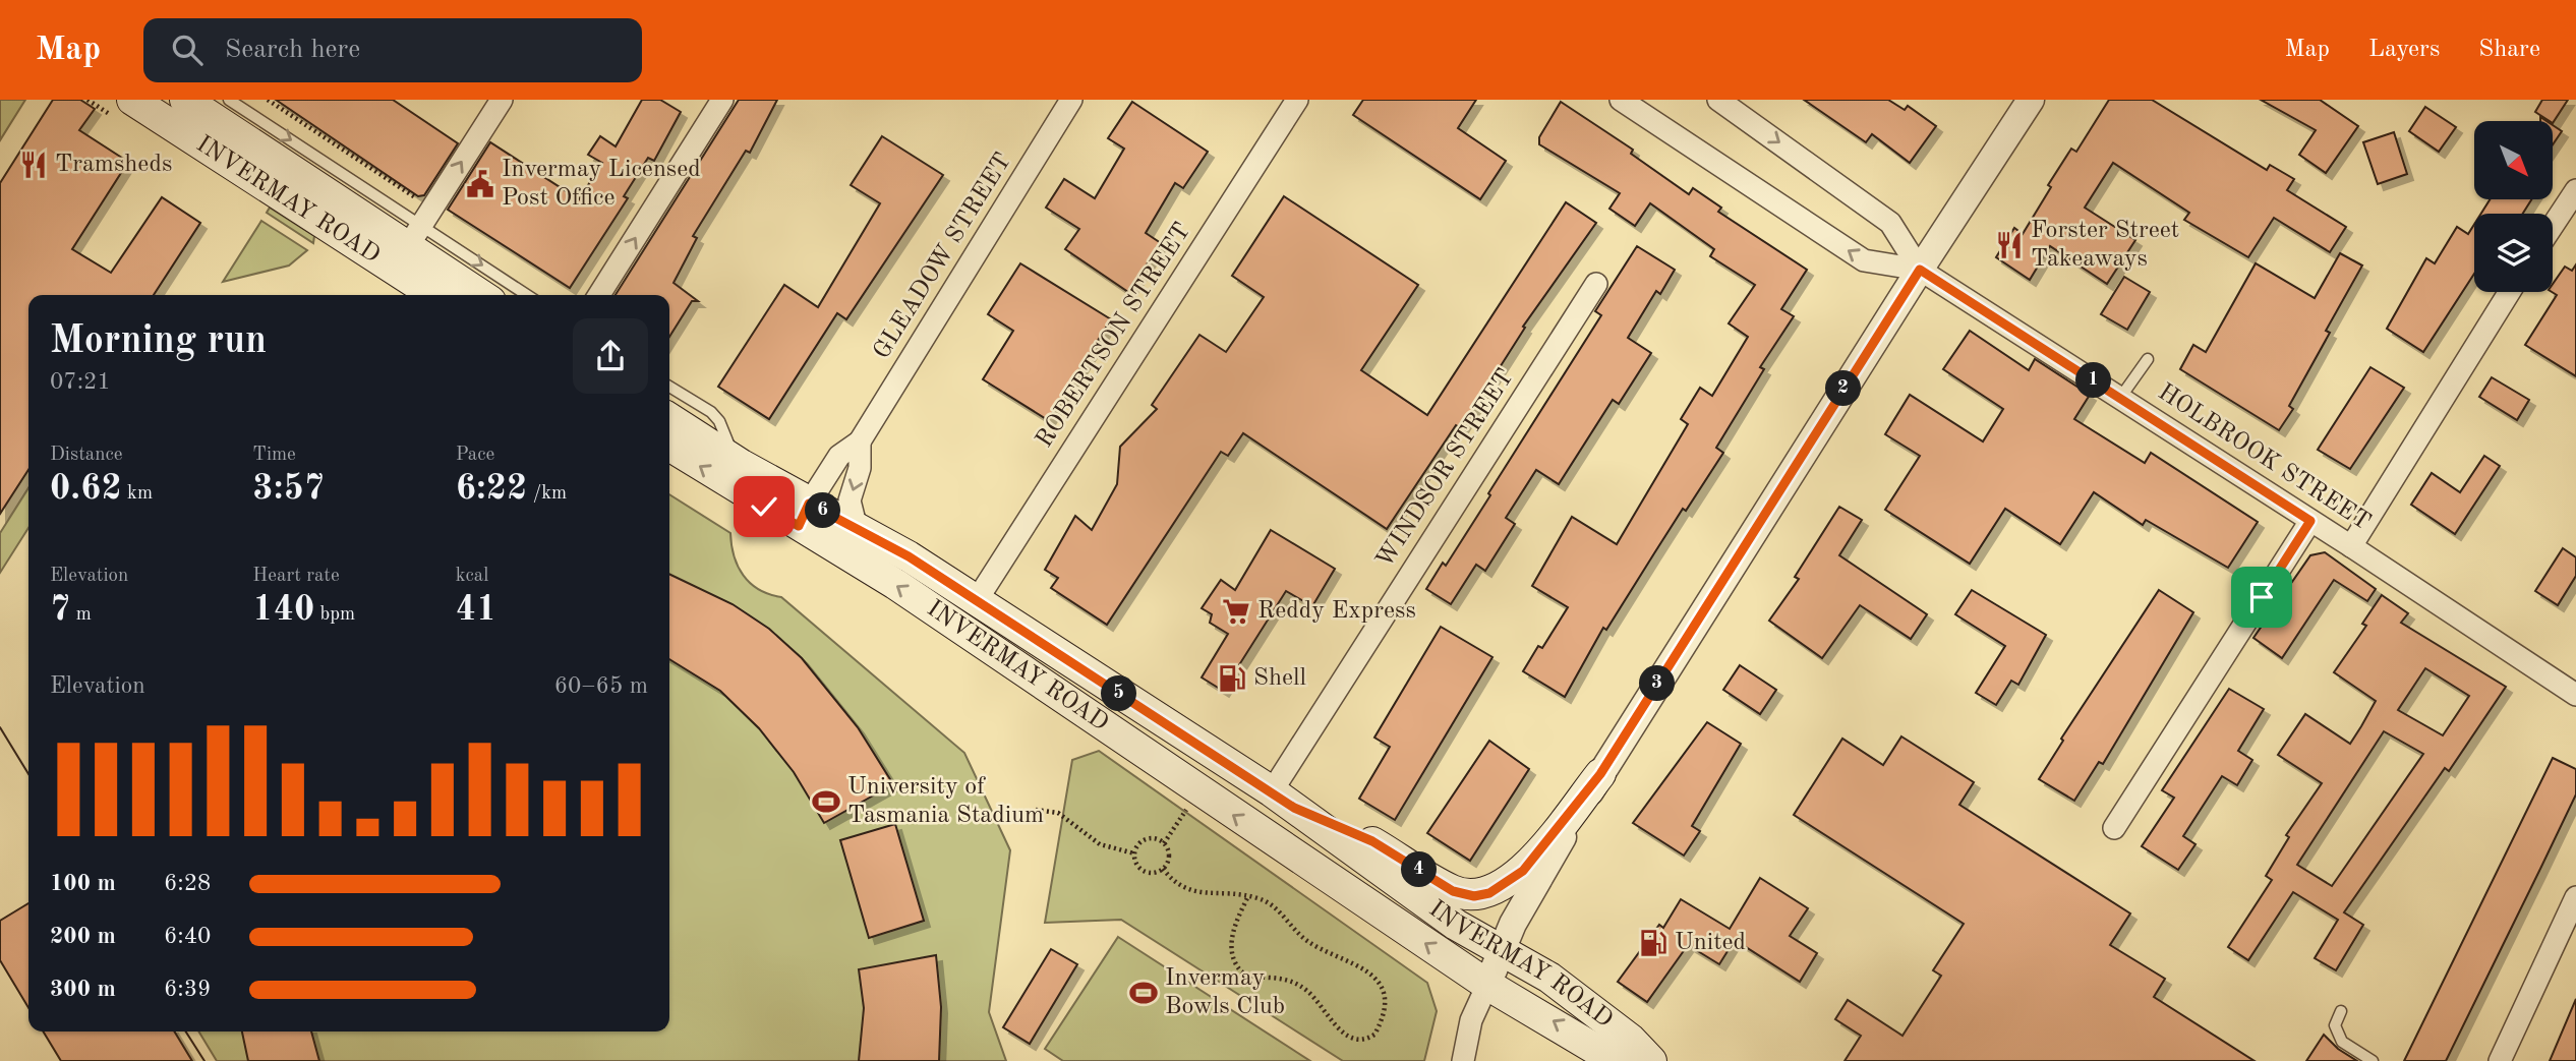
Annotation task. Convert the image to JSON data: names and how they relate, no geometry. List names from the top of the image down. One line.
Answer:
{"streets":{"main road":["INVERMAY ROAD"],"street":["GLEADOW STREET","ROBERTSON STREET","HOLBROOK STREET","WINDSOR STREET"]},"crossings":[["INVERMAY ROAD","GLEADOW STREET"],["INVERMAY ROAD","ROBERTSON STREET"],["INVERMAY ROAD","WINDSOR STREET"]],"places":{"restaurant":["Tramsheds","Forster Street Takeaways"],"public building":["Invermay Licensed Post Office"],"supermarket":["Reddy Express"],"fuel station":["Shell","United"],"sports":["University of Tasmania Stadium","Invermay Bowls Club"]},"north":"bottom right","page":{"header":"Map","search":"Search here","nav":["Map","Layers","Share"],"heading":["Morning run","07:21"],"pins":["1","2","6","3","5","4"],"stats":[["Distance","0.62 km"],["Time","3:57"],["Pace","6:22 /km"],["Elevation","7 m"],["Heart rate","140 bpm"],["kcal","41"]],"chart":["Elevation","60–65 m"],"list":[{"name":"100 m","note":"6:28"},{"name":"200 m","note":"6:40"},{"name":"300 m","note":"6:39"}]}}
